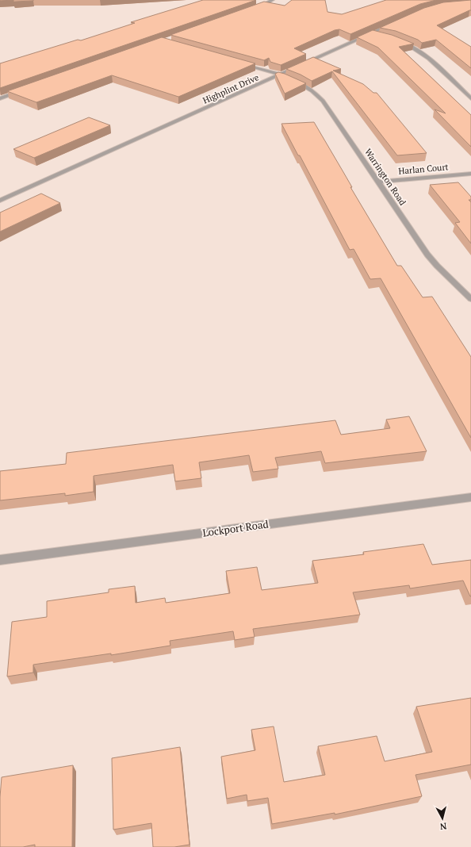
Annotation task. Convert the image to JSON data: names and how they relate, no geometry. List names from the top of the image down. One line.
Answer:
{"streets":{"street":["Highplint Drive","Harlan Court","Warrington Road","Lockport Road"]},"crossings":[["Highplint Drive","Warrington Road"],["Harlan Court","Warrington Road"]],"north":"bottom"}
